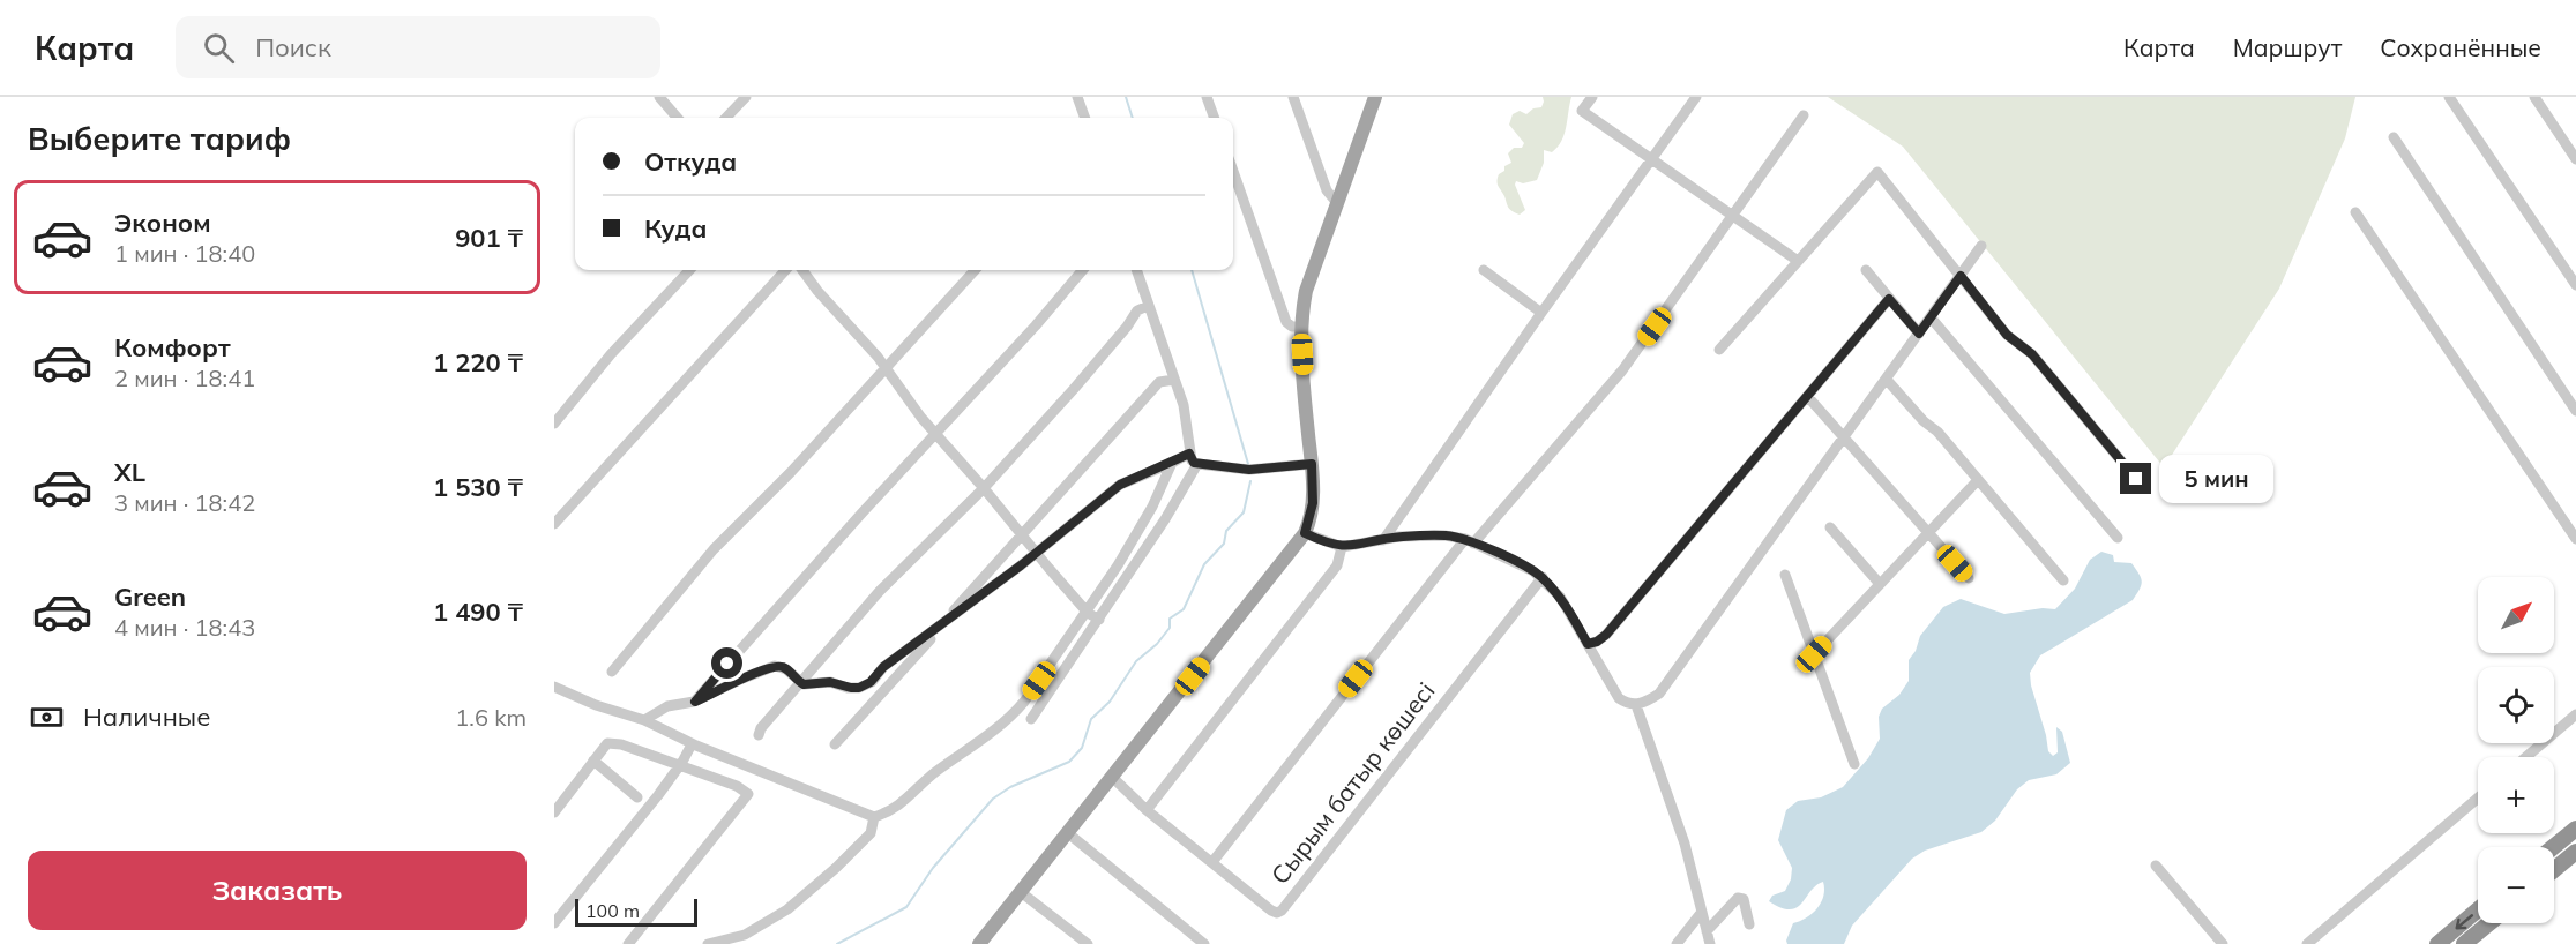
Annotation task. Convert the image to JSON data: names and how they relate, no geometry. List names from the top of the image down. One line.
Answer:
{"streets":{"street":["Сырым батыр көшесі"]},"scale_bar":"100 m","north":"top right","page":{"header":"Карта","search":"Поиск","nav":["Карта","Маршрут","Сохранённые"],"heading":"Выберите тариф","banner":["Откуда","Куда"],"list":[{"name":"Эконом","note":"1 мин · 18:40","value":"901 ₸"},{"name":"Комфорт","note":"2 мин · 18:41","value":"1 220 ₸"},{"name":"XL","note":"3 мин · 18:42","value":"1 530 ₸"},{"name":"Green","note":"4 мин · 18:43","value":"1 490 ₸"}],"bubble":"5 мин","map_buttons":["+","−"],"pay":["Наличные","1.6 km"],"buttons":"Заказать","scale":"100 m"}}
